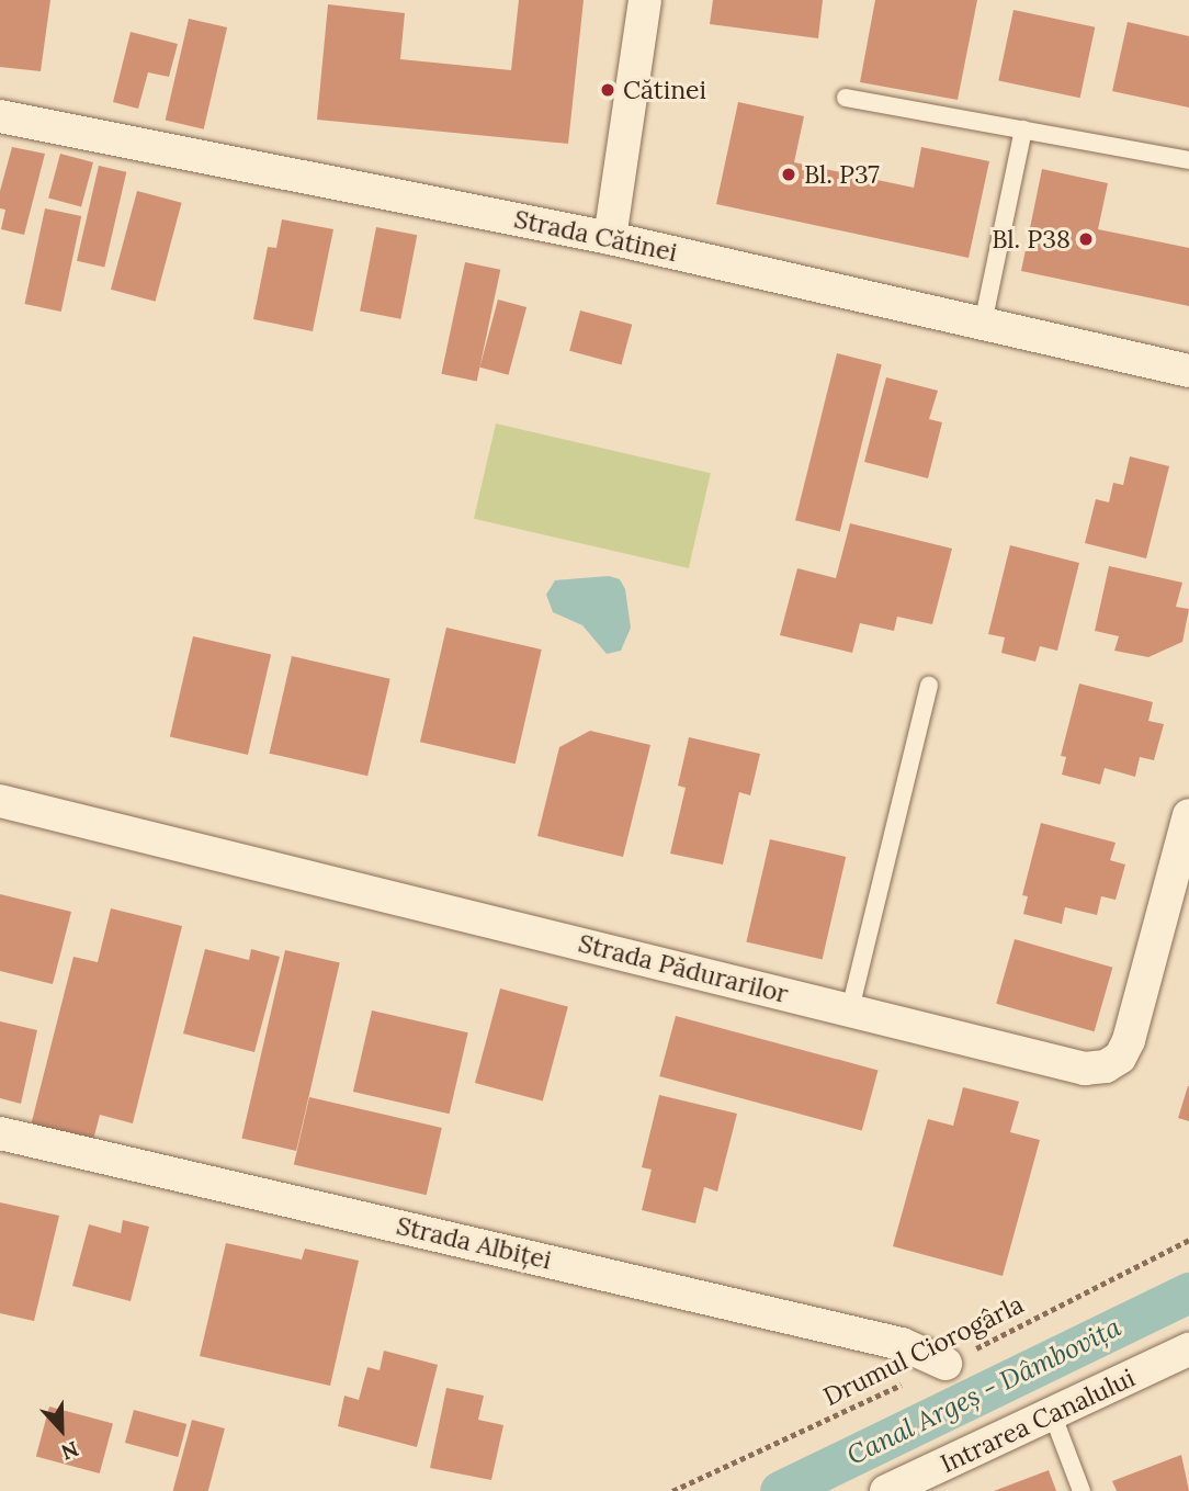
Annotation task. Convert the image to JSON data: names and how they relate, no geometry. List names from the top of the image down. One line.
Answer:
{"streets":{"street":["Strada Cătinei","Strada Pădurarilor","Strada Albiței","Intrarea Canalului"],"path":["Drumul Ciorogârla"]},"crossings":[["Strada Albiței","Drumul Ciorogârla"]],"water":["Canal Argeș - Dâmbovița"],"places":["Cătinei","Bl. P37","Bl. P38"],"north":"bottom"}
